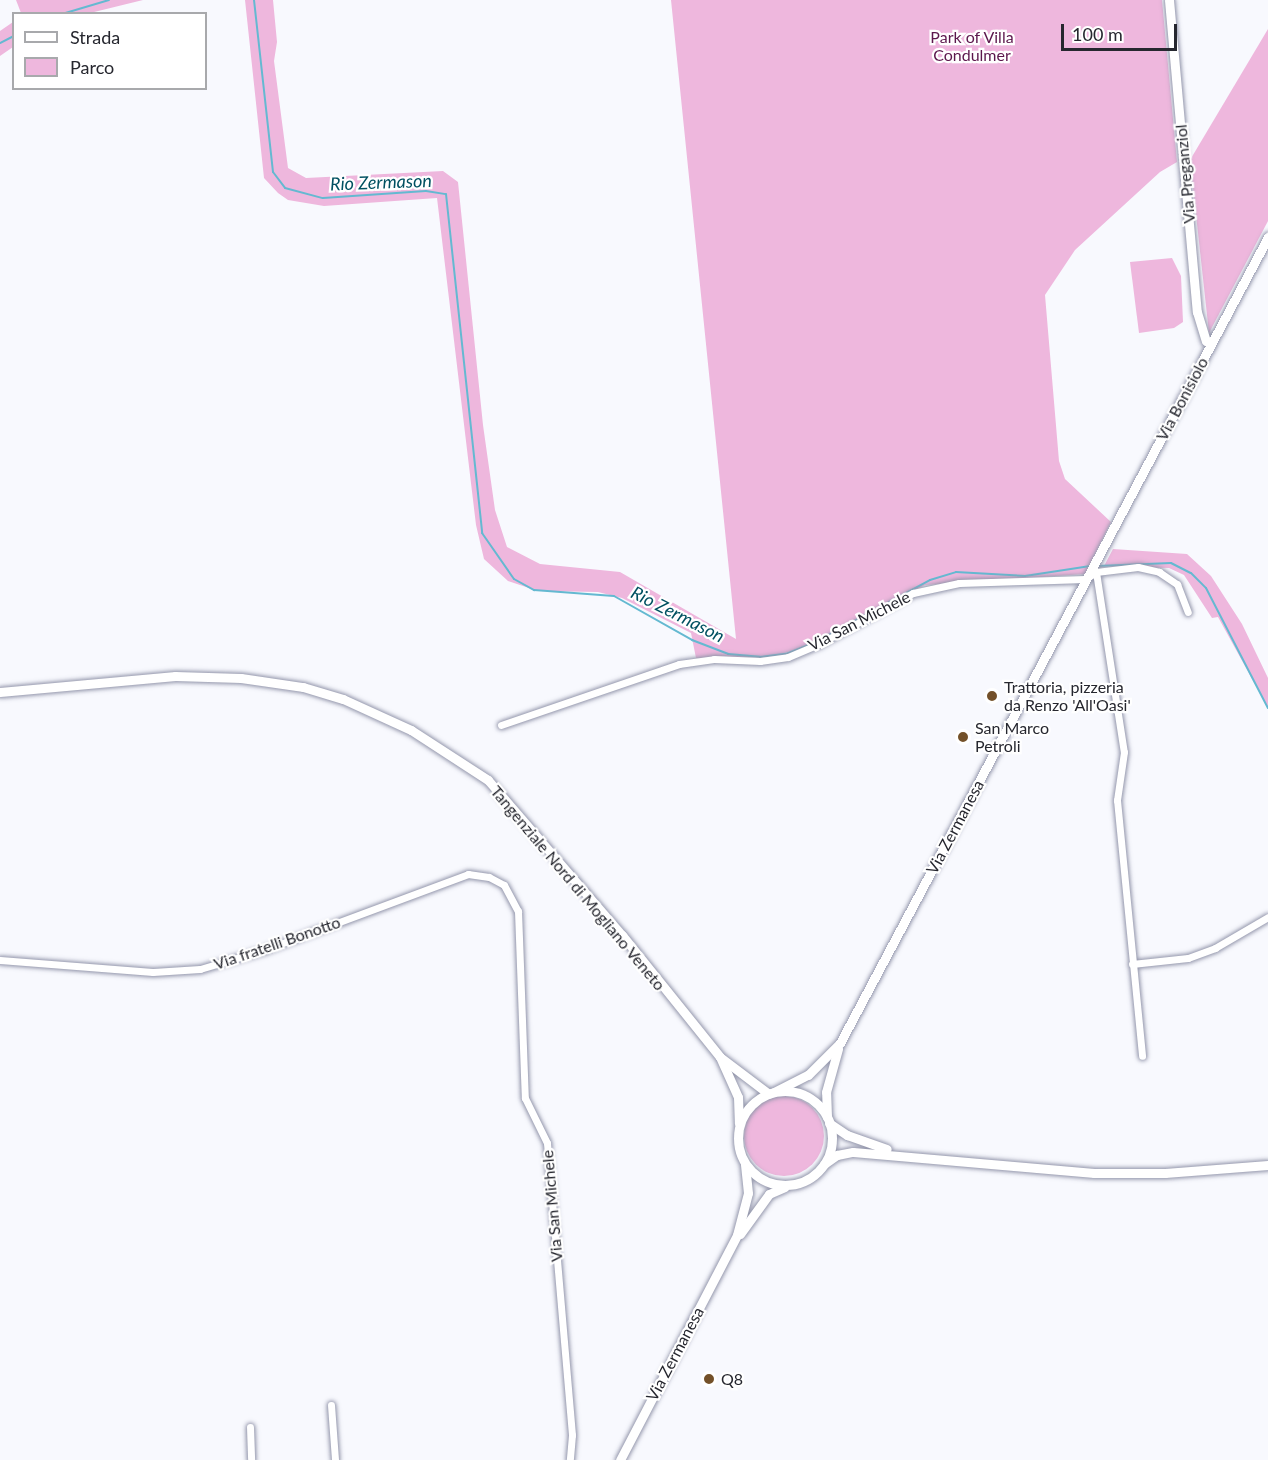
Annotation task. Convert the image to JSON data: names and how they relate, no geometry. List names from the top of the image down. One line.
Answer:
{"streets":{"main road":["Via Preganziol","Via Bonisiolo","Via Zermanesa","Tangenziale Nord di Mogliano Veneto"],"street":["Via San Michele","Via fratelli Bonotto"]},"crossings":[["Via Preganziol","Via Bonisiolo"],["Via Bonisiolo","Via Zermanesa"],["Via San Michele","Via Zermanesa"],["Via San Michele","Via fratelli Bonotto"],["Via Zermanesa","Tangenziale Nord di Mogliano Veneto"]],"water":["Rio Zermason"],"parks":["Park of Villa Condulmer"],"places":["Trattoria, pizzeria da Renzo 'All'Oasi'","San Marco Petroli","Q8"],"legend":["Strada","Parco"],"scale_bar":"100 m"}
